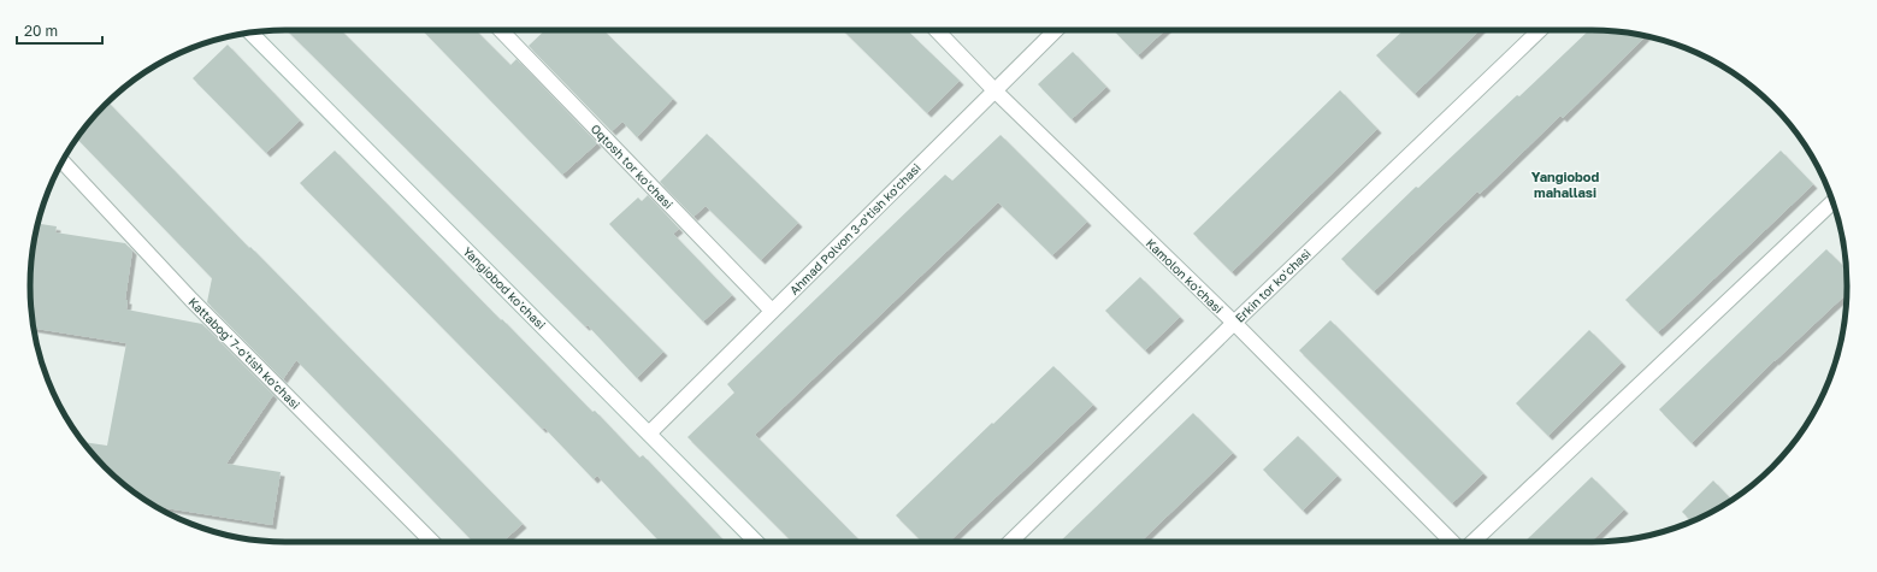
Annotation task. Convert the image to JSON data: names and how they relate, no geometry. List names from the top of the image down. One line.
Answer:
{"streets":{"street":["Oqtosh tor koʻchasi","Ahmad Polvon 3-o'tish ko'chasi","Kamolon ko'chasi","Erkin tor koʻchasi","Yangiobod ko'chasi","Kattabog' 7-o'tish ko'chasi"]},"crossings":[["Oqtosh tor koʻchasi","Ahmad Polvon 3-o'tish ko'chasi"],["Ahmad Polvon 3-o'tish ko'chasi","Kamolon ko'chasi"],["Ahmad Polvon 3-o'tish ko'chasi","Yangiobod ko'chasi"],["Kamolon ko'chasi","Erkin tor koʻchasi"]],"districts":["Yangiobod mahallasi"],"scale_bar":"20 m"}
